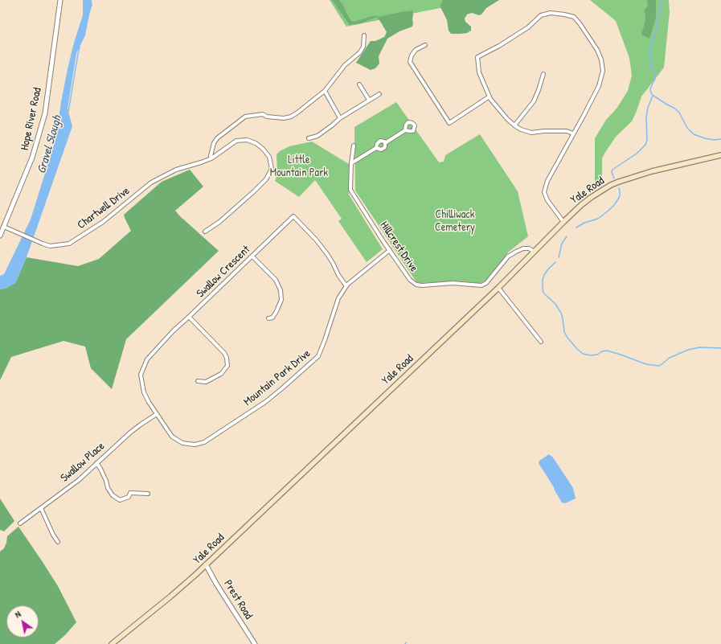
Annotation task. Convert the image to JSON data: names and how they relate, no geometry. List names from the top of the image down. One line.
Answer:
{"streets":{"main road":["Yale Road"],"street":["Hope River Road","Chartwell Drive","Hillcrest Drive","Swallow Crescent","Mountain Park Drive","Swallow Place","Prest Road"]},"crossings":[["Hope River Road","Chartwell Drive"],["Yale Road","Hillcrest Drive"],["Yale Road","Prest Road"],["Hillcrest Drive","Mountain Park Drive"],["Swallow Crescent","Mountain Park Drive"],["Swallow Crescent","Swallow Place"],["Mountain Park Drive","Swallow Place"]],"water":["Gravel Slough"],"parks":["Little Mountain Park","Chilliwack Cemetery"],"north":"top left"}
